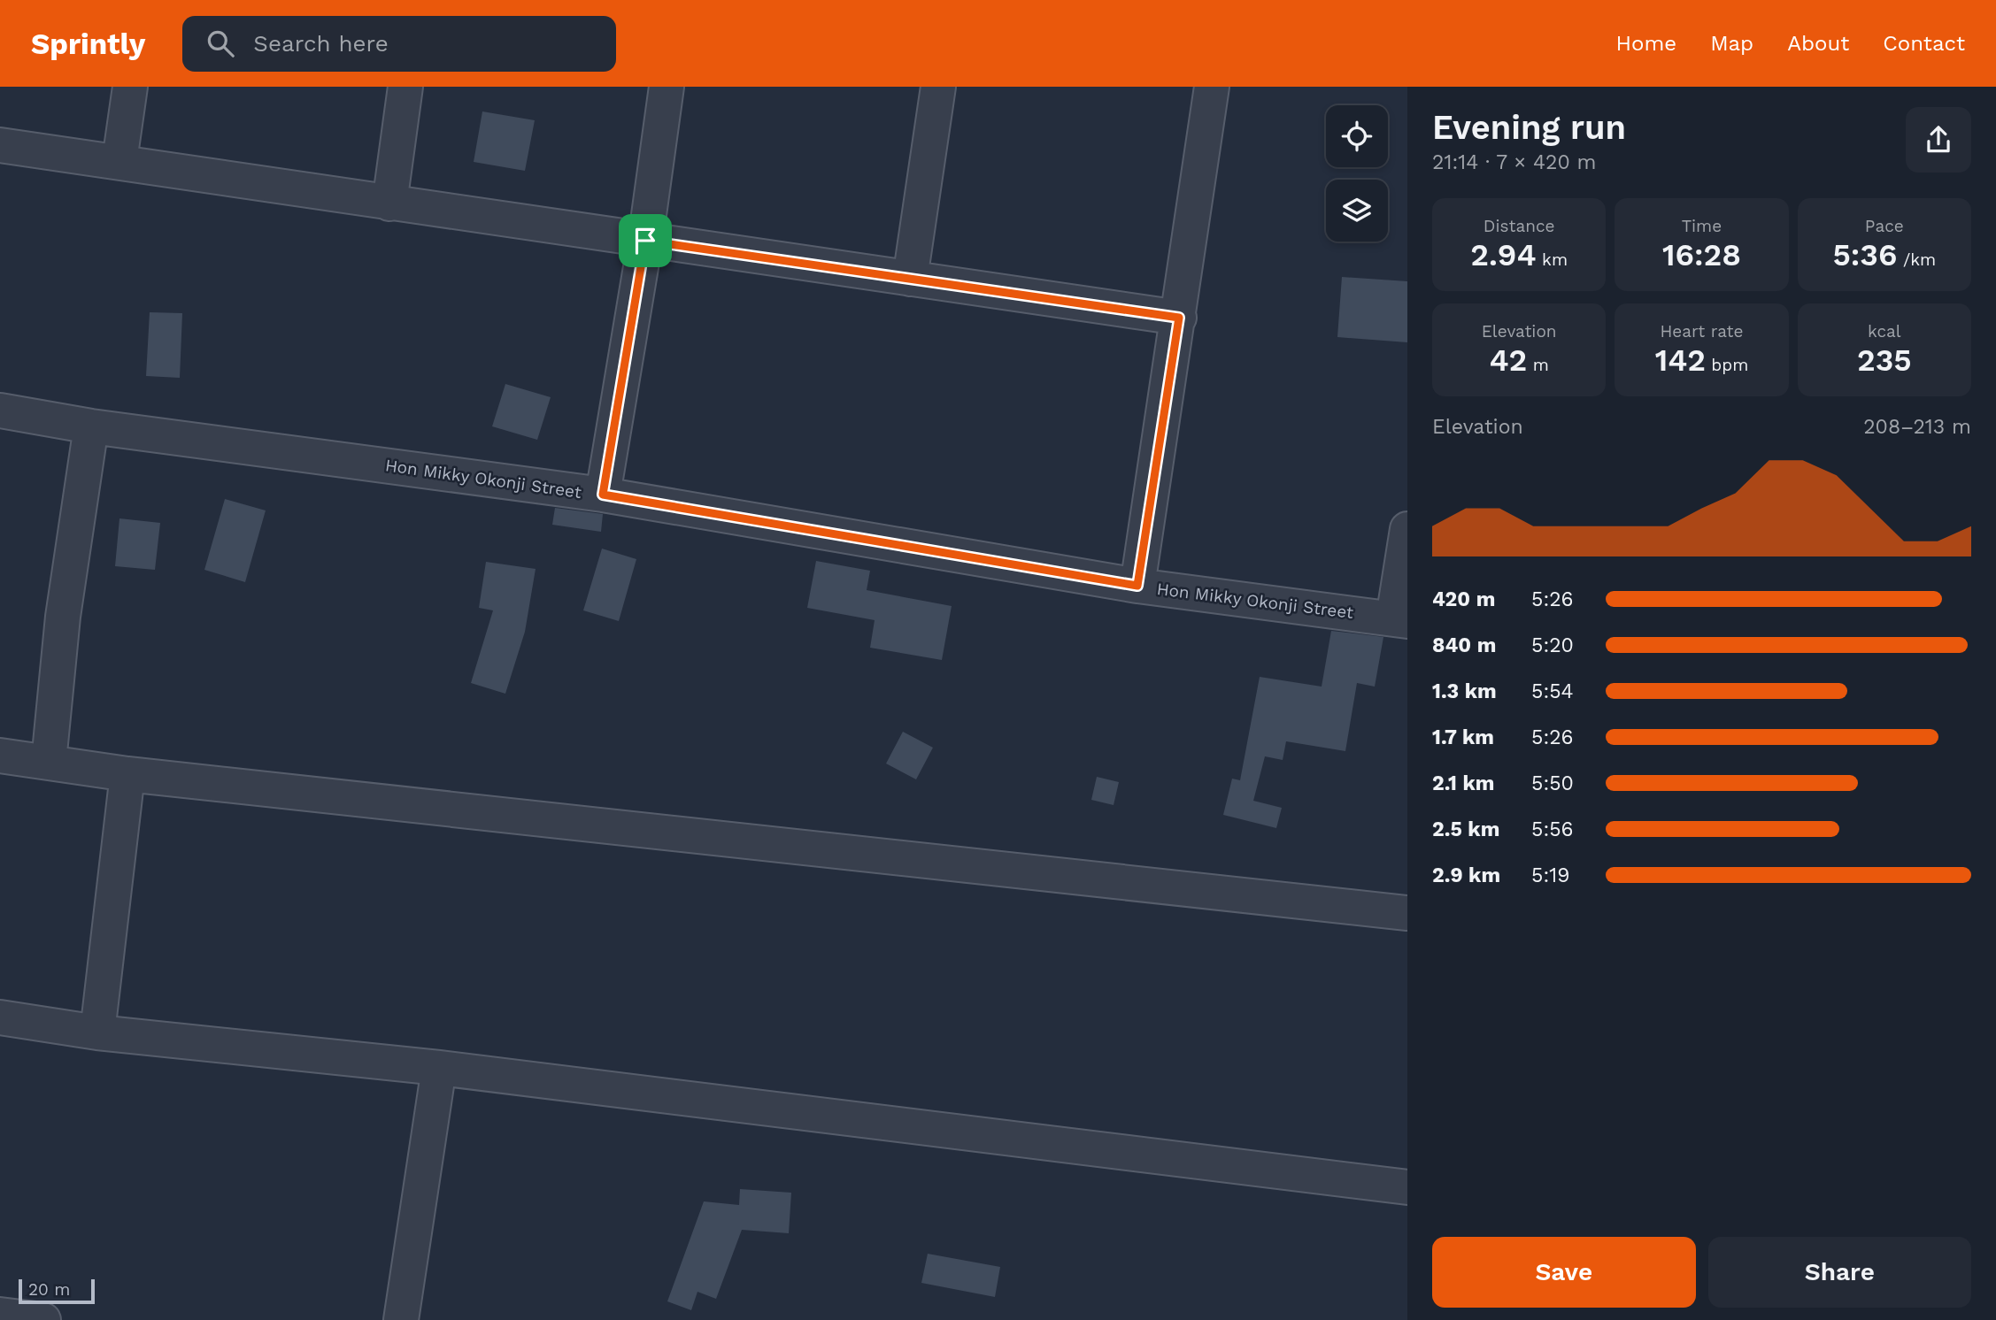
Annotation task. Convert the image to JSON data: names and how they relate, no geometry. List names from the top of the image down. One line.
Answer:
{"streets":{"street":["Hon Mikky Okonji Street"]},"scale_bar":"20 m","page":{"header":"Sprintly","search":"Search here","nav":["Home","Map","About","Contact"],"heading":["Evening run","21:14 · 7 × 420 m"],"stats":[["Distance","2.94 km"],["Time","16:28"],["Pace","5:36 /km"],["Elevation","42 m"],["Heart rate","142 bpm"],["kcal","235"]],"chart":["Elevation","208–213 m"],"list":[{"name":"420 m","note":"5:26"},{"name":"840 m","note":"5:20"},{"name":"1.3 km","note":"5:54"},{"name":"1.7 km","note":"5:26"},{"name":"2.1 km","note":"5:50"},{"name":"2.5 km","note":"5:56"},{"name":"2.9 km","note":"5:19"}],"buttons":["Save","Share"],"scale":"20 m"}}
